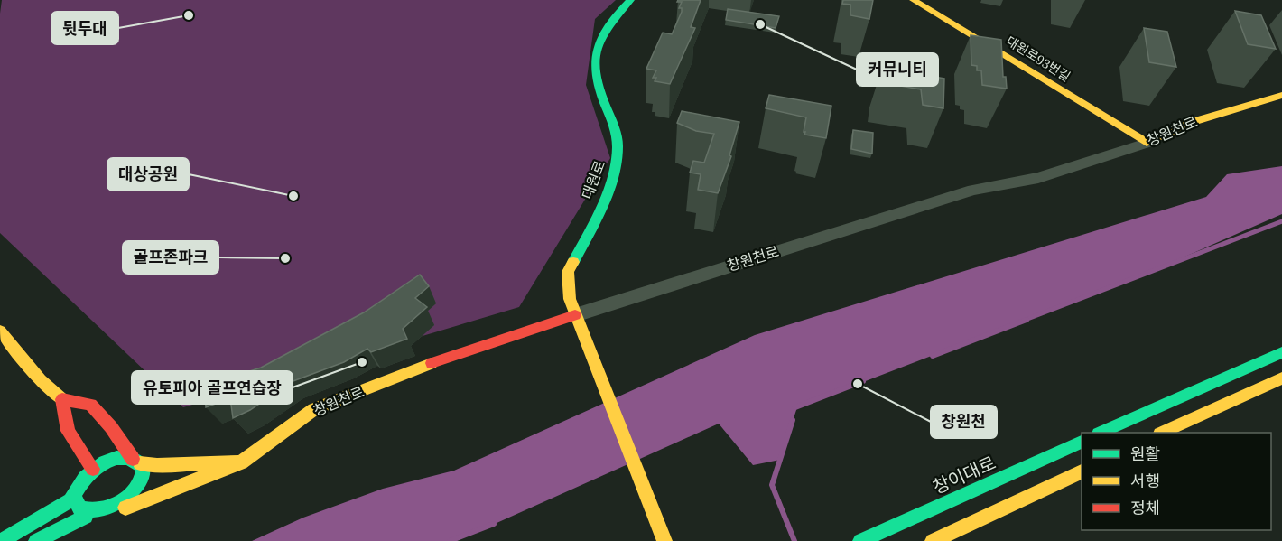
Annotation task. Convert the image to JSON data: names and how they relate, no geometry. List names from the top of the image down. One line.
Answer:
{"streets":{"street":["대원로93번길","창원천로","대원로","창이대로"]},"crossings":[["대원로93번길","창원천로"],["창원천로","대원로"]],"places":["뒷두대","커뮤니티","대상공원","골프존파크","유토피아 골프연습장","창원천"],"legend":["원활","서행","정체"]}
